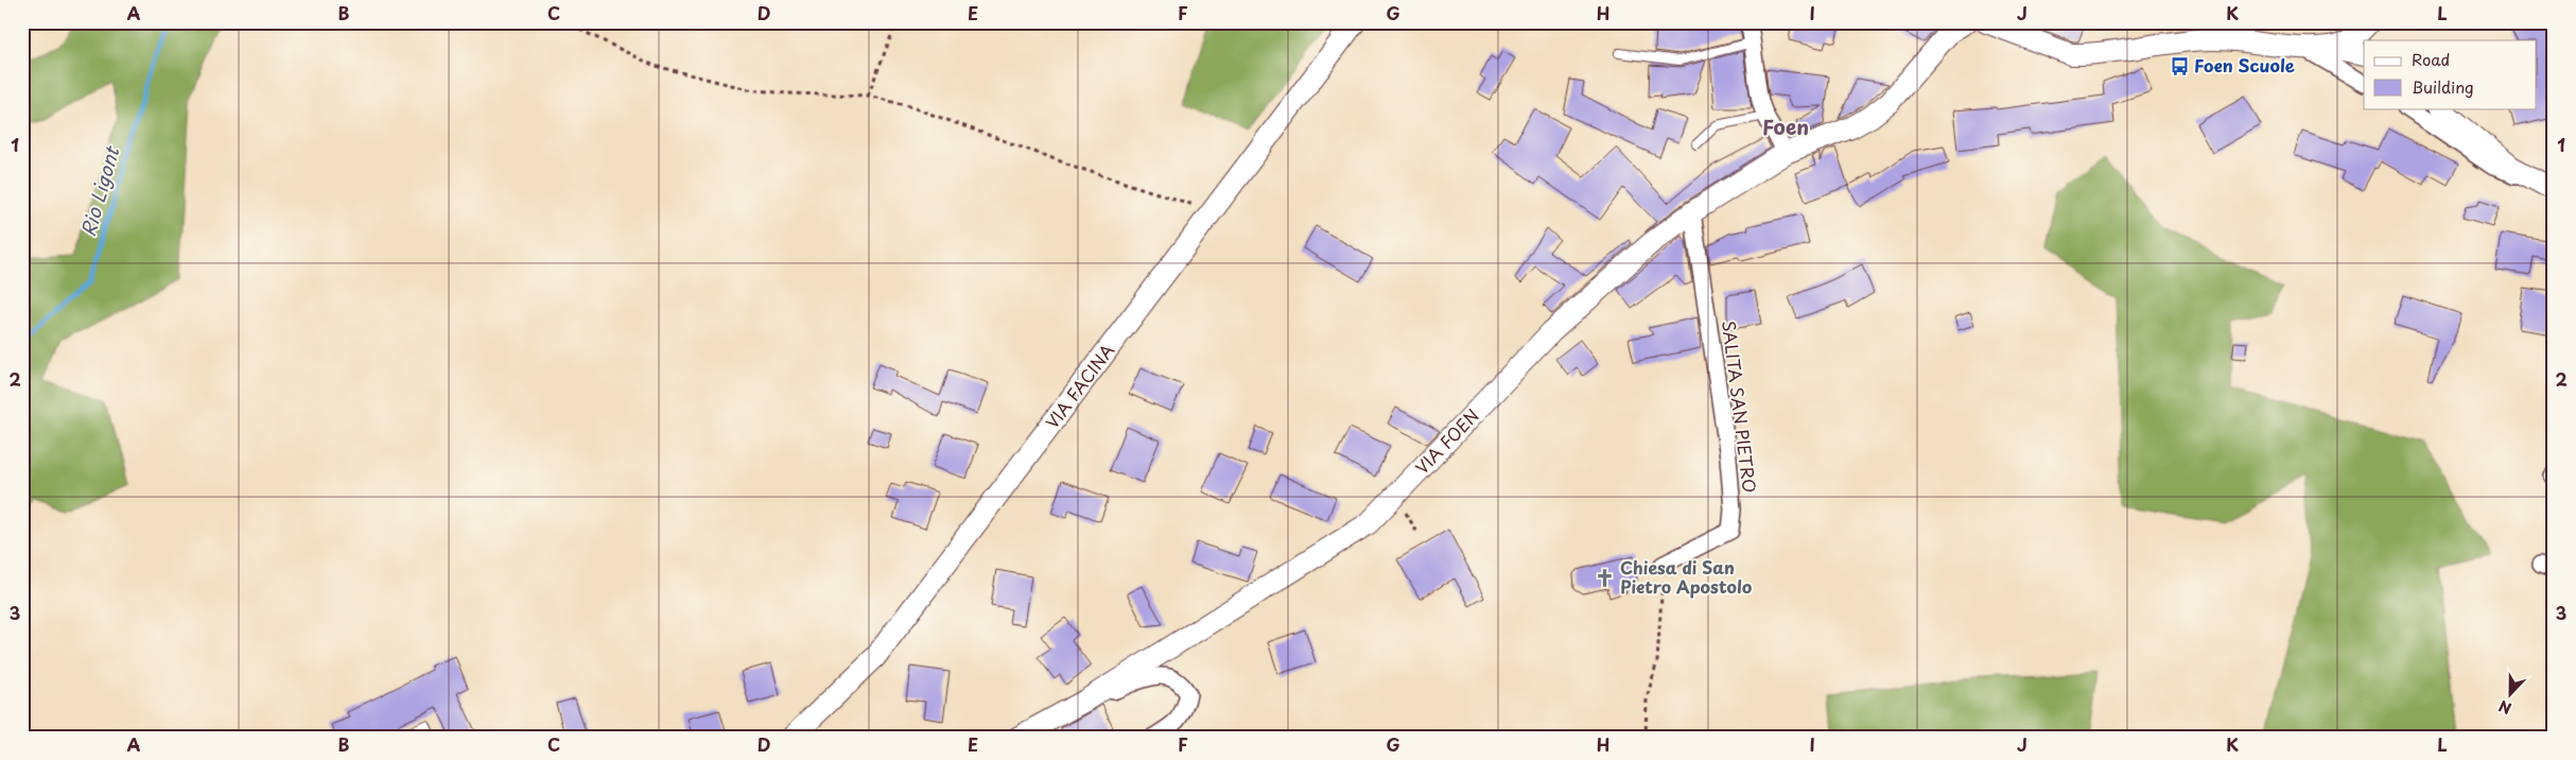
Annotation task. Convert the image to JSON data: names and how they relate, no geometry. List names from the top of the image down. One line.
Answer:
{"streets":{"street":["VIA FACINA","SALITA SAN PIETRO","VIA FOEN"]},"crossings":[["SALITA SAN PIETRO","VIA FOEN"]],"districts":["Foen"],"water":["Rio Ligont"],"places":{"bus stop":["Foen Scuole"],"church":["Chiesa di San Pietro Apostolo"]},"legend":["Road","Building"],"north":"bottom","grid":{"columns":["A","B","C","D","E","F","G","H","I","J","K","L"],"rows":["1","2","3"]}}
